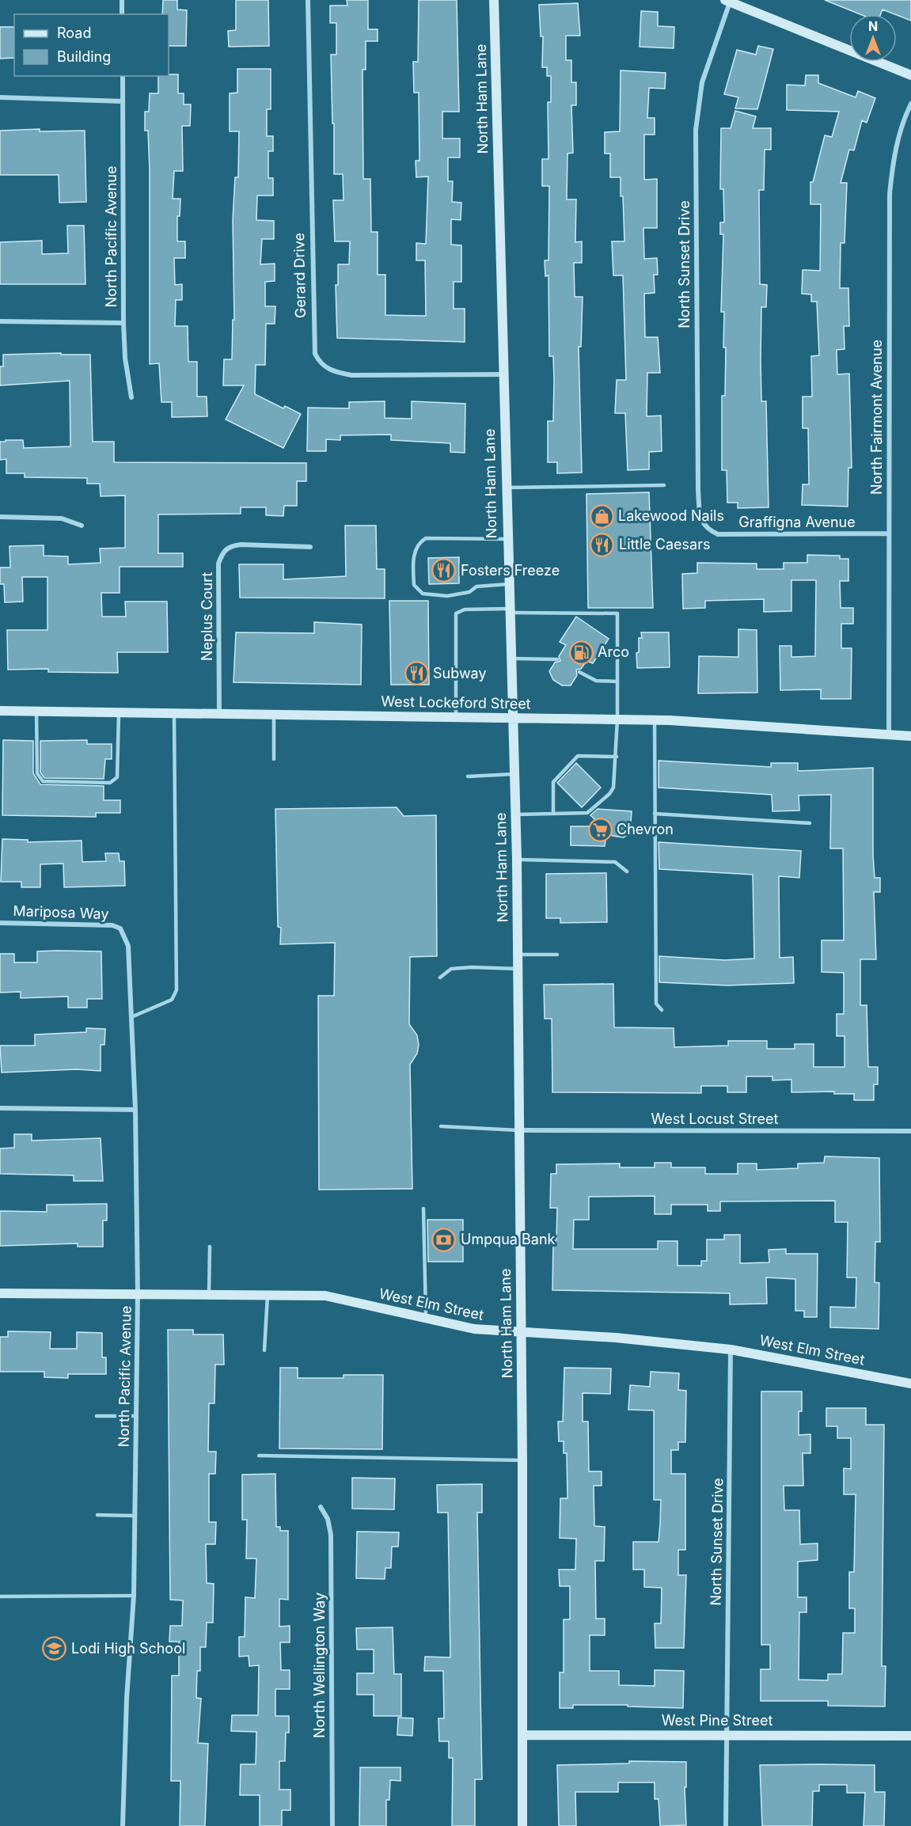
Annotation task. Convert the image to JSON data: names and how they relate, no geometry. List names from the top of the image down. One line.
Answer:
{"streets":{"street":["North Ham Lane","North Pacific Avenue","North Sunset Drive","Gerard Drive","North Fairmont Avenue","Graffigna Avenue","Neplus Court","West Lockeford Street","Mariposa Way","West Locust Street","West Elm Street","North Wellington Way","West Pine Street"]},"crossings":[["North Ham Lane","Gerard Drive"],["North Ham Lane","West Lockeford Street"],["North Ham Lane","West Locust Street"],["North Ham Lane","West Elm Street"],["North Ham Lane","West Pine Street"],["North Pacific Avenue","Mariposa Way"],["North Pacific Avenue","West Elm Street"],["North Sunset Drive","Graffigna Avenue"],["North Sunset Drive","West Elm Street"],["North Sunset Drive","West Pine Street"],["North Fairmont Avenue","Graffigna Avenue"],["North Fairmont Avenue","West Lockeford Street"],["Neplus Court","West Lockeford Street"]],"places":{"shop":["Lakewood Nails"],"restaurant":["Little Caesars","Fosters Freeze","Subway"],"fuel station":["Arco"],"supermarket":["Chevron"],"bank":["Umpqua Bank"],"school or university":["Lodi High School"]},"legend":["Road","Building"],"north":"top"}
